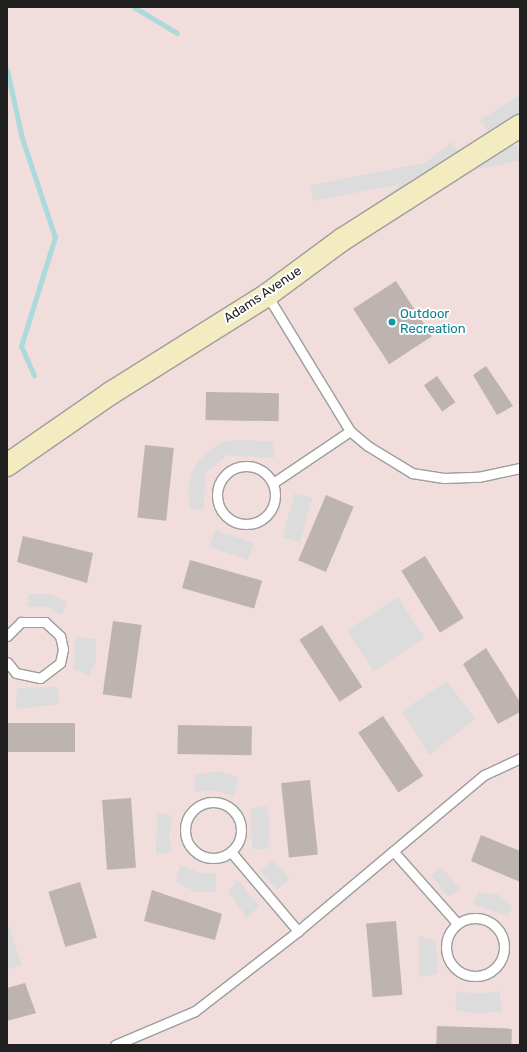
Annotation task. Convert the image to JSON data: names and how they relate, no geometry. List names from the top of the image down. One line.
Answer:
{"streets":{"street":["Adams Avenue"]},"places":["Outdoor Recreation"]}
